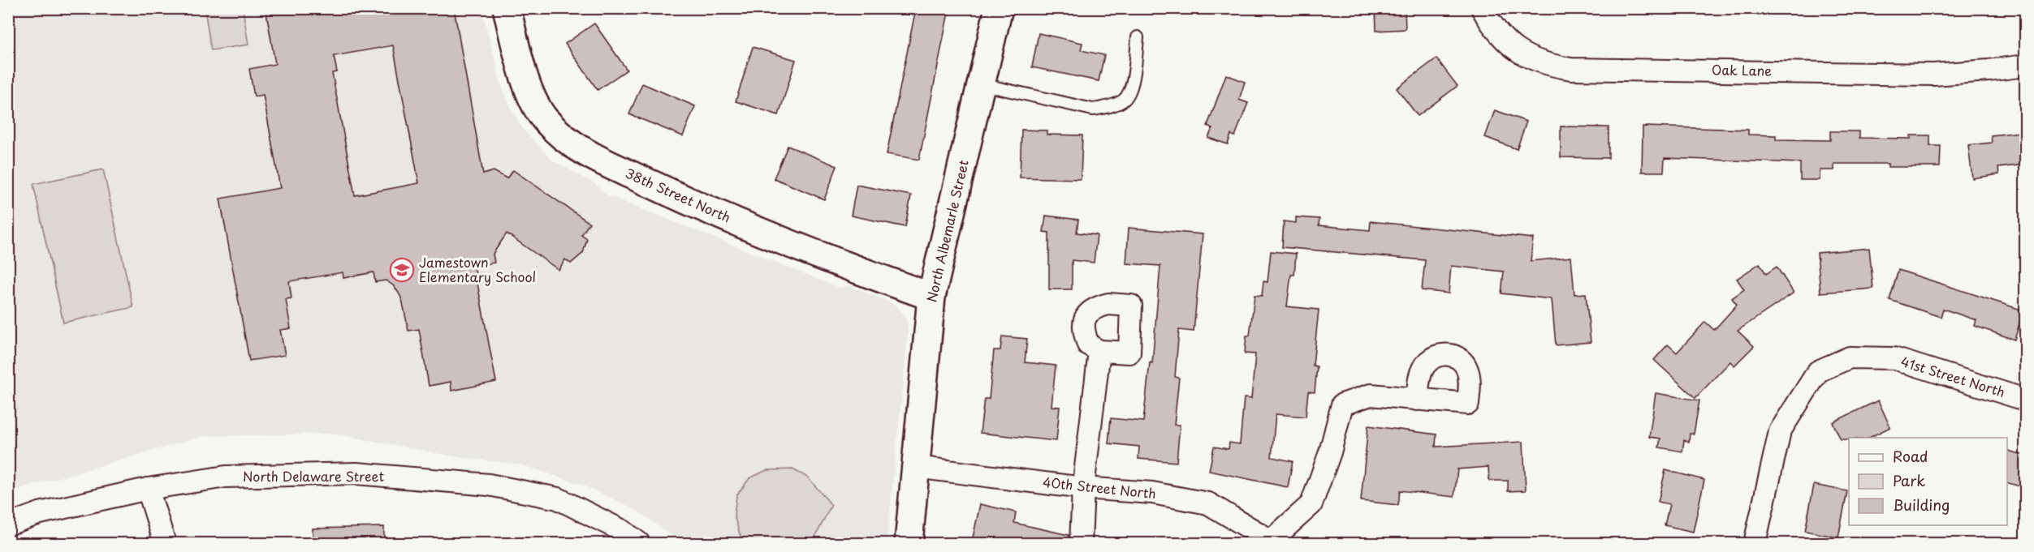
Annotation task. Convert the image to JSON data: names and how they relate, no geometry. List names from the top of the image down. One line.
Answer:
{"streets":{"street":["Oak Lane","38th Street North","North Albemarle Street","41st Street North","North Delaware Street","40th Street North"]},"crossings":[["38th Street North","North Albemarle Street"],["North Albemarle Street","40th Street North"]],"places":{"school or university":["Jamestown Elementary School"]},"legend":["Road","Park","Building"]}
